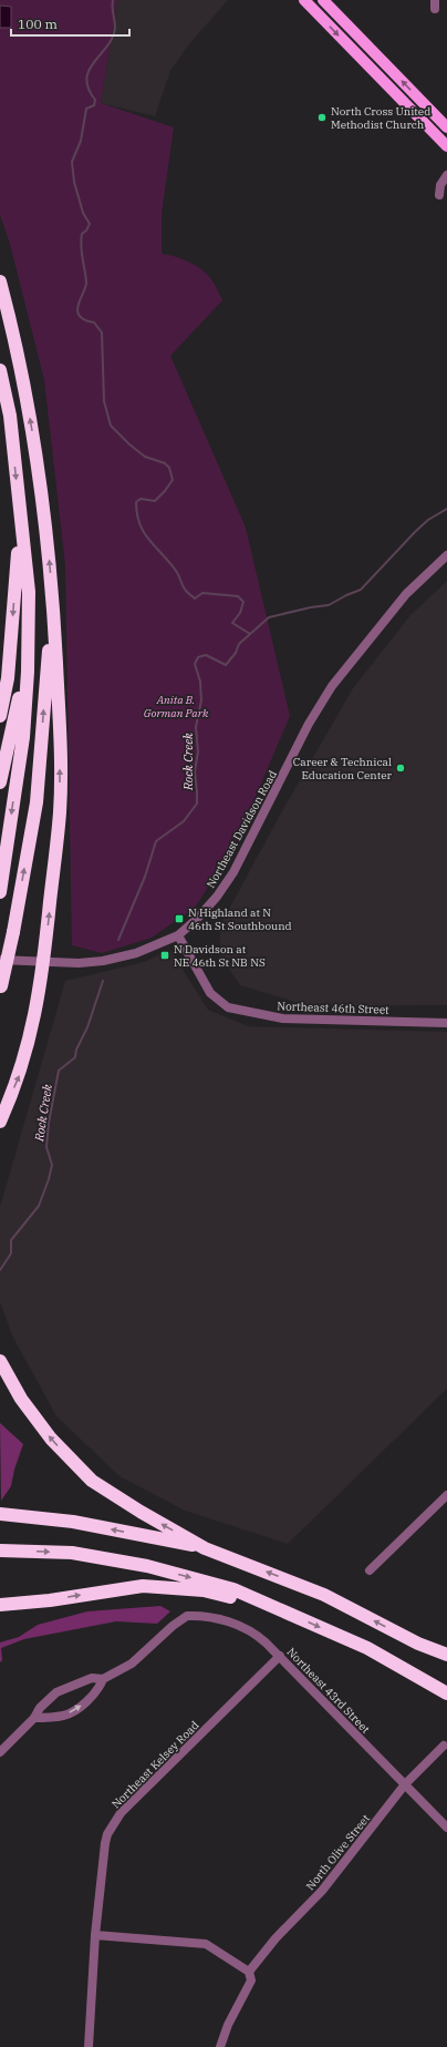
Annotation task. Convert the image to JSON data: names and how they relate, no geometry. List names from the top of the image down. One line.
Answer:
{"streets":{"street":["Northeast Davidson Road","Northeast 46th Street","Northeast 43rd Street","Northeast Kelsey Road","North Olive Street"]},"crossings":[["Northeast Davidson Road","Northeast 46th Street"],["Northeast 43rd Street","Northeast Kelsey Road"],["Northeast 43rd Street","North Olive Street"]],"water":["Rock Creek"],"parks":["Anita B. Gorman Park"],"places":{"other":["North Cross United Methodist Church","Career & Technical Education Center"],"transit":["N Highland at N 46th St Southbound","N Davidson at NE 46th St NB NS"]},"scale_bar":"100 m"}
